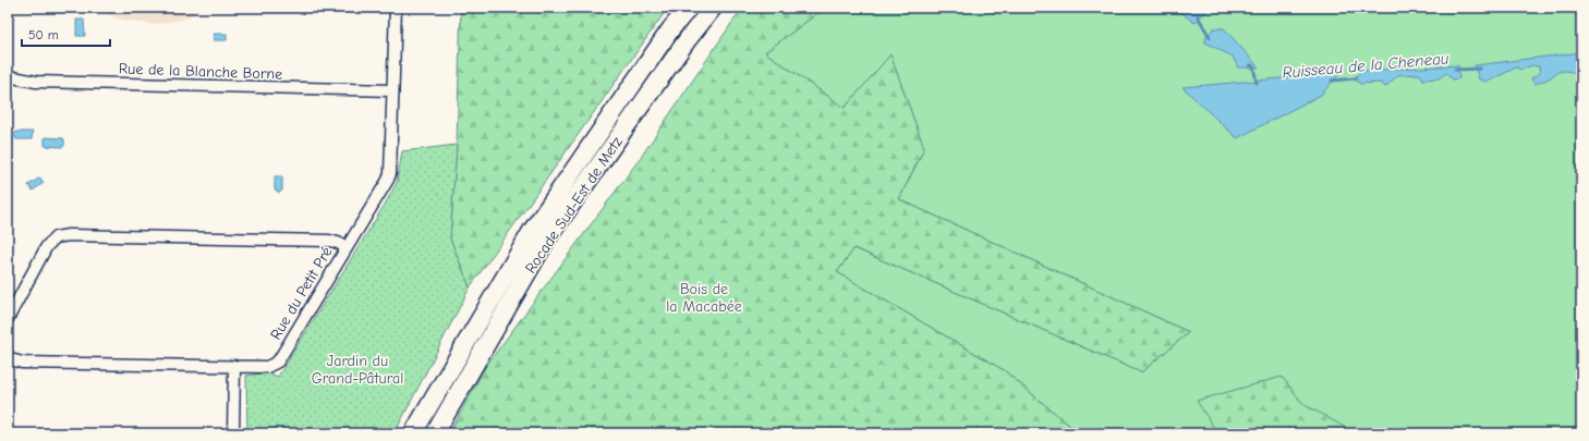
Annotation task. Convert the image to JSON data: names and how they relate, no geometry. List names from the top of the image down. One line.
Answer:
{"streets":{"highway":["Rocade Sud-Est de Metz"],"street":["Rue de la Blanche Borne","Rue du Petit Pré"]},"water":["Ruisseau de la Cheneau"],"parks":["Bois de la Macabée","Jardin du Grand-Pâtural"],"scale_bar":"50 m"}
